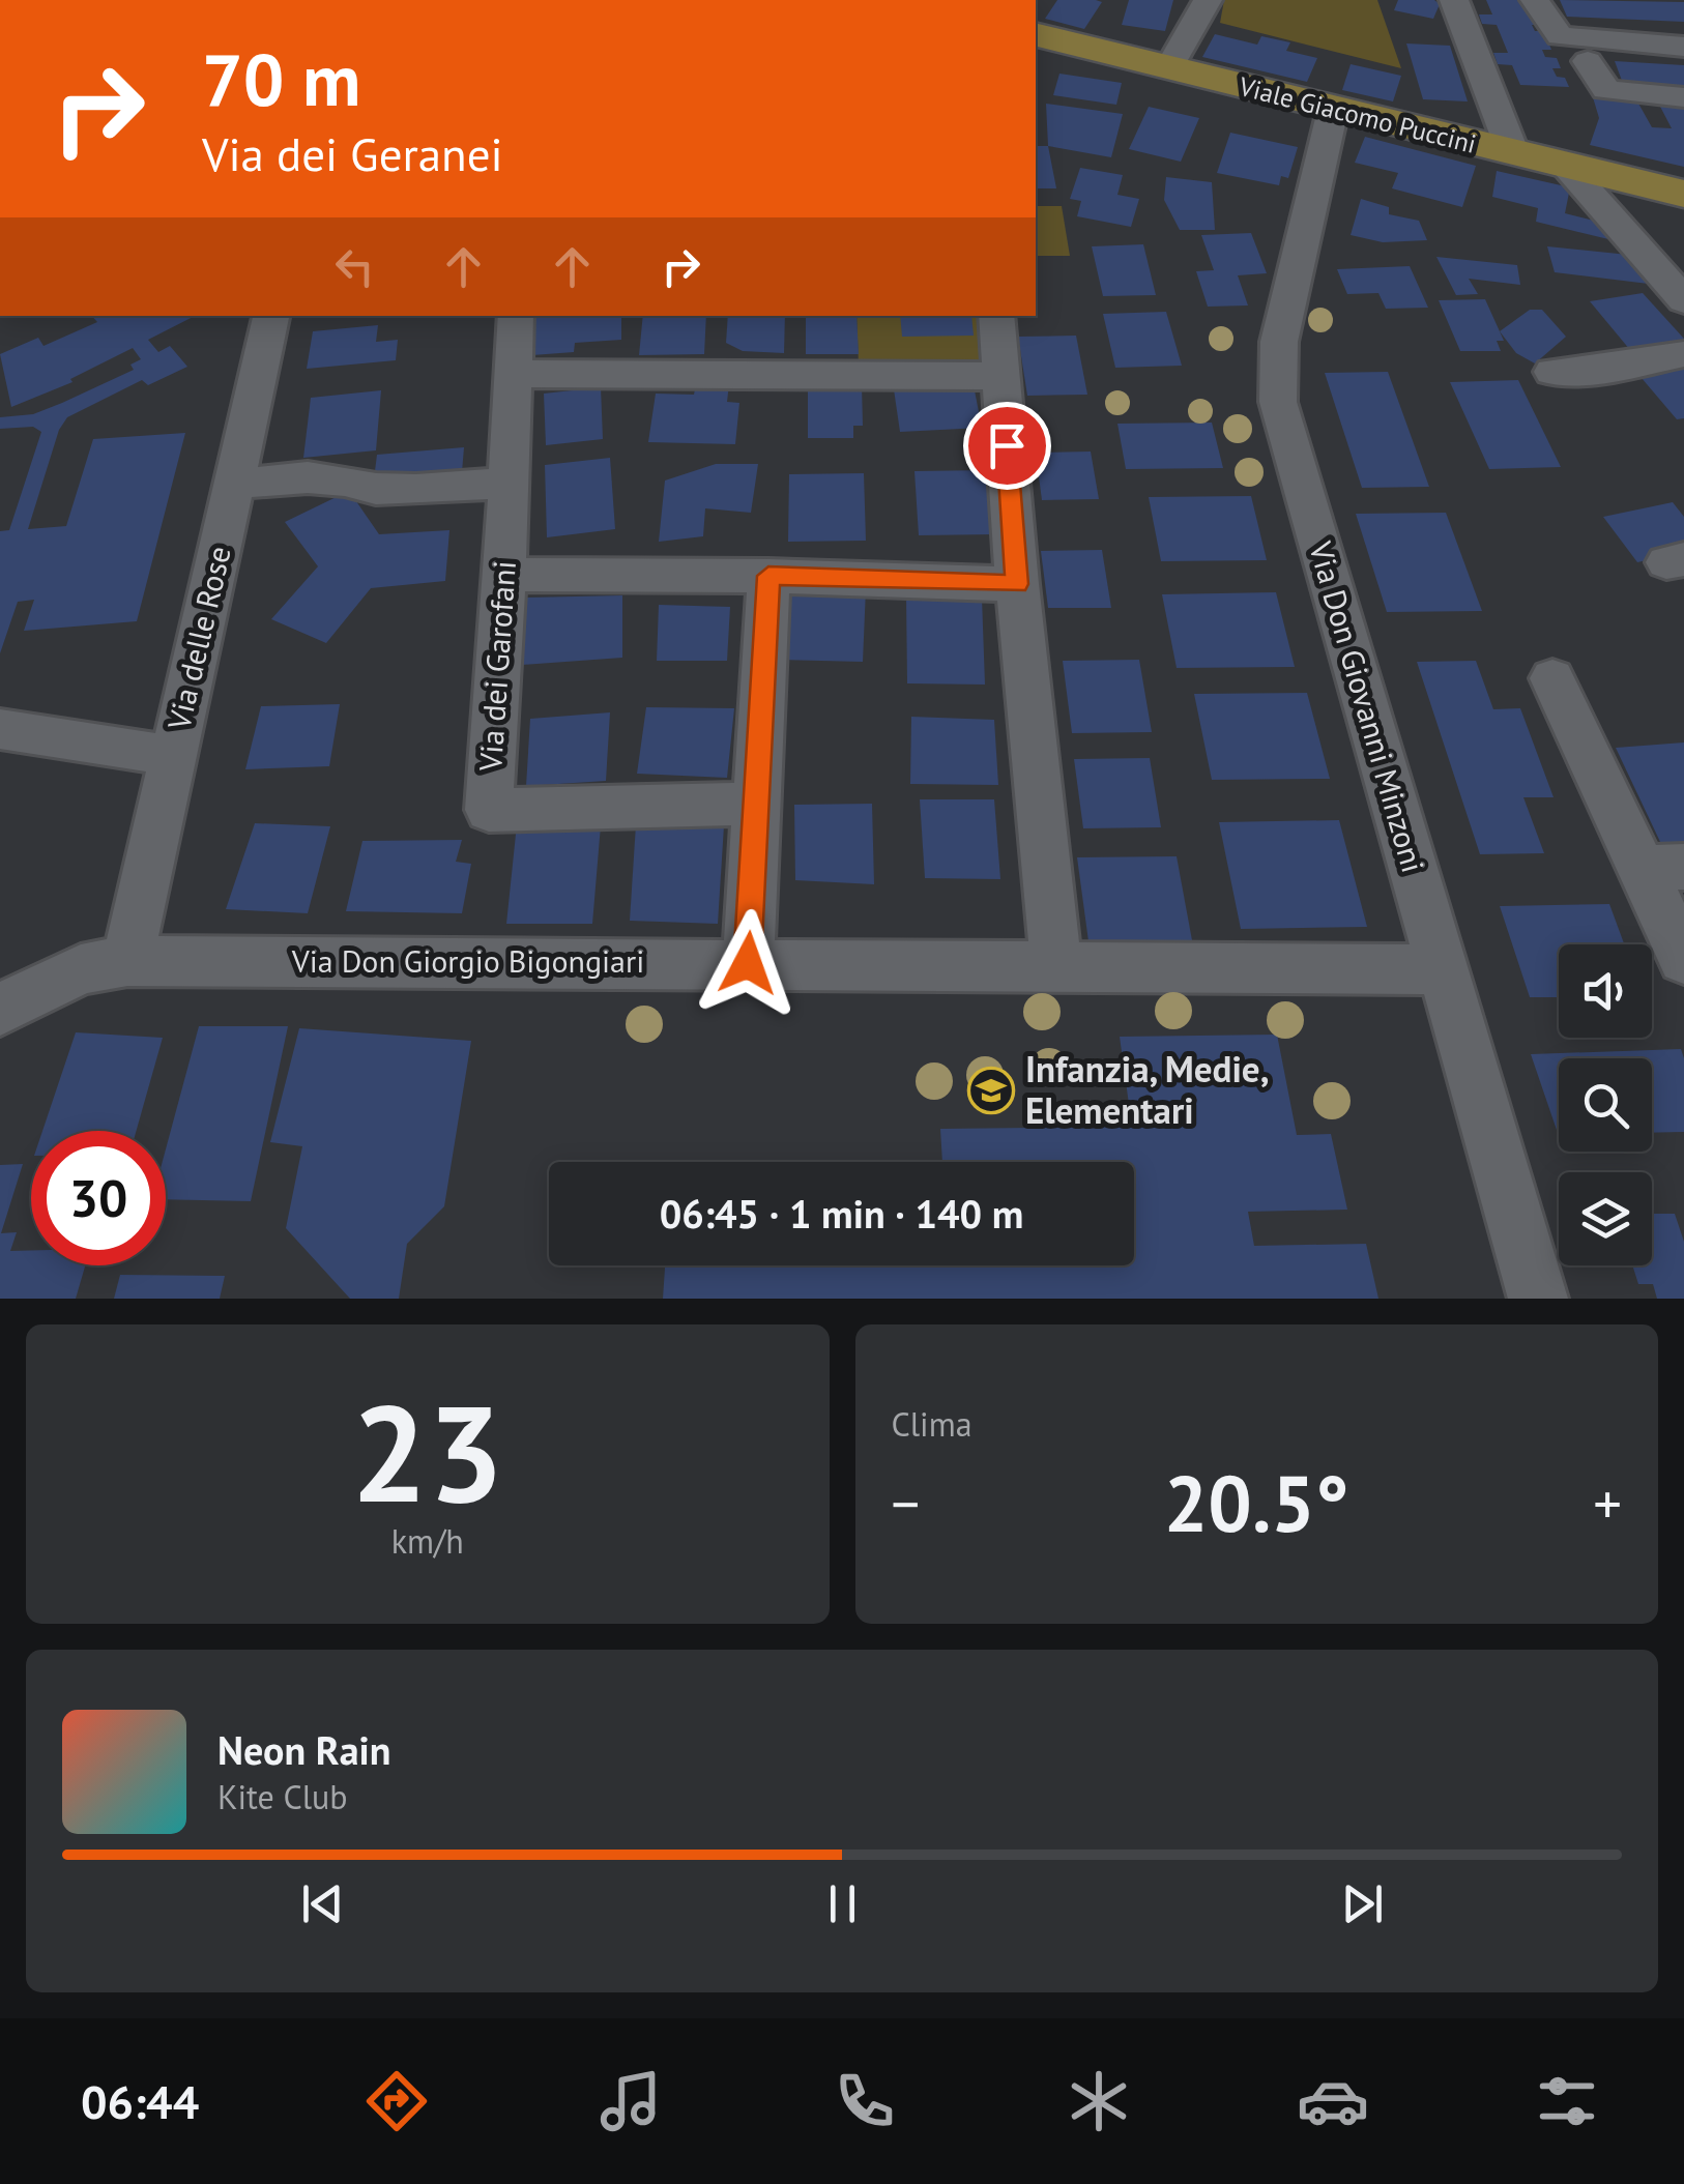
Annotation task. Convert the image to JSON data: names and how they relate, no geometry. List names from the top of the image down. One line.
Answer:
{"streets":{"main road":["Viale Giacomo Puccini"],"street":["Via delle Rose","Via dei Garofani","Via Don Giovanni Minzoni","Via Don Giorgio Bigongiari"]},"crossings":[["Viale Giacomo Puccini","Via Don Giovanni Minzoni"],["Via delle Rose","Via Don Giorgio Bigongiari"],["Via Don Giovanni Minzoni","Via Don Giorgio Bigongiari"]],"places":{"school or university":["Infanzia, Medie, Elementari"]},"page":{"turn":["70 m","Via dei Geranei"],"limit":"30","trip":"06:45 · 1 min · 140 m","tile":[["23","km/h"],"Clima"],"heat":["−","20.5°","+"],"song":["Neon Rain","Kite Club"],"tabs":"06:44"}}
